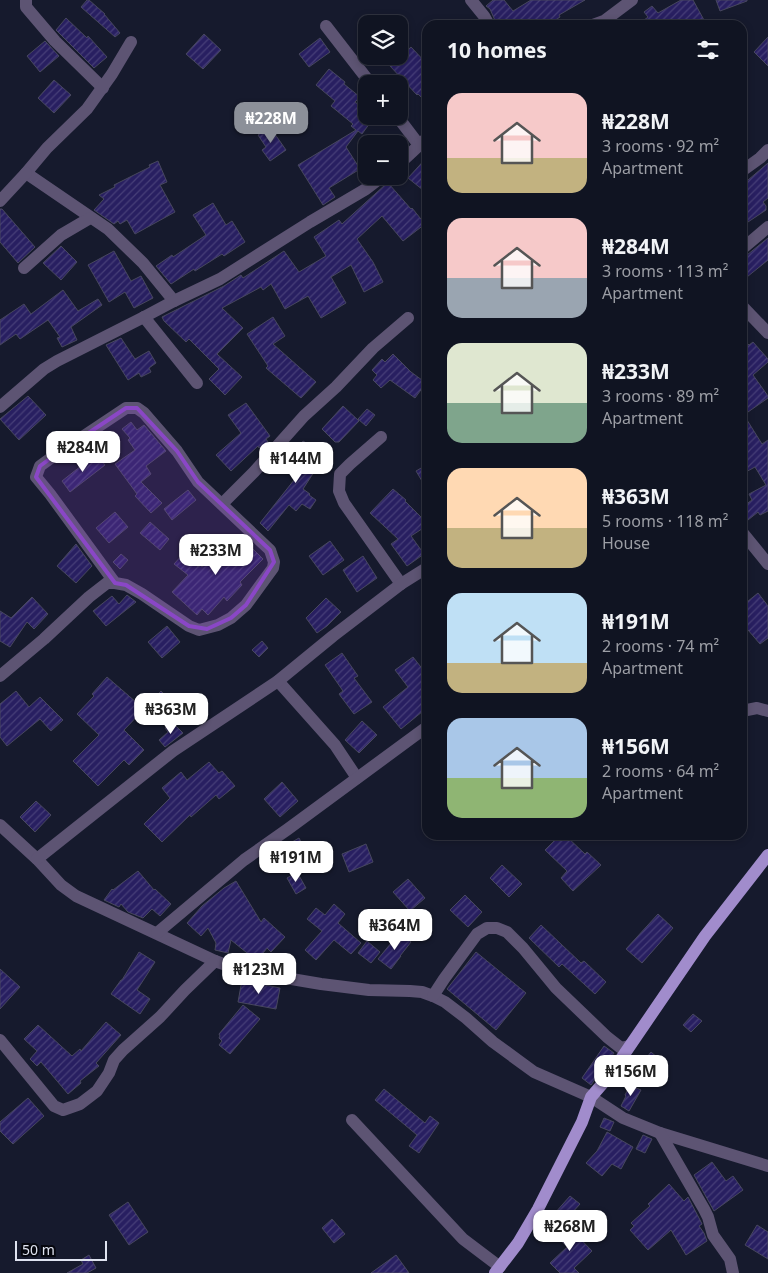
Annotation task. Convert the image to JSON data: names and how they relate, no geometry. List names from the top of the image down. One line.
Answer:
{"scale_bar":"50 m","page":{"map_buttons":["+","−"],"heading":"10 homes","list":[{"name":"₦228M","note":"3 rooms · 92 m² · Apartment"},{"name":"₦284M","note":"3 rooms · 113 m² · Apartment"},{"name":"₦233M","note":"3 rooms · 89 m² · Apartment"},{"name":"₦363M","note":"5 rooms · 118 m² · House"},{"name":"₦191M","note":"2 rooms · 74 m² · Apartment"},{"name":"₦156M","note":"2 rooms · 64 m² · Apartment"}],"price":["₦228M","₦284M","₦144M","₦233M","₦363M","₦191M","₦364M","₦123M","₦156M","₦268M"],"scale":"50 m"}}
